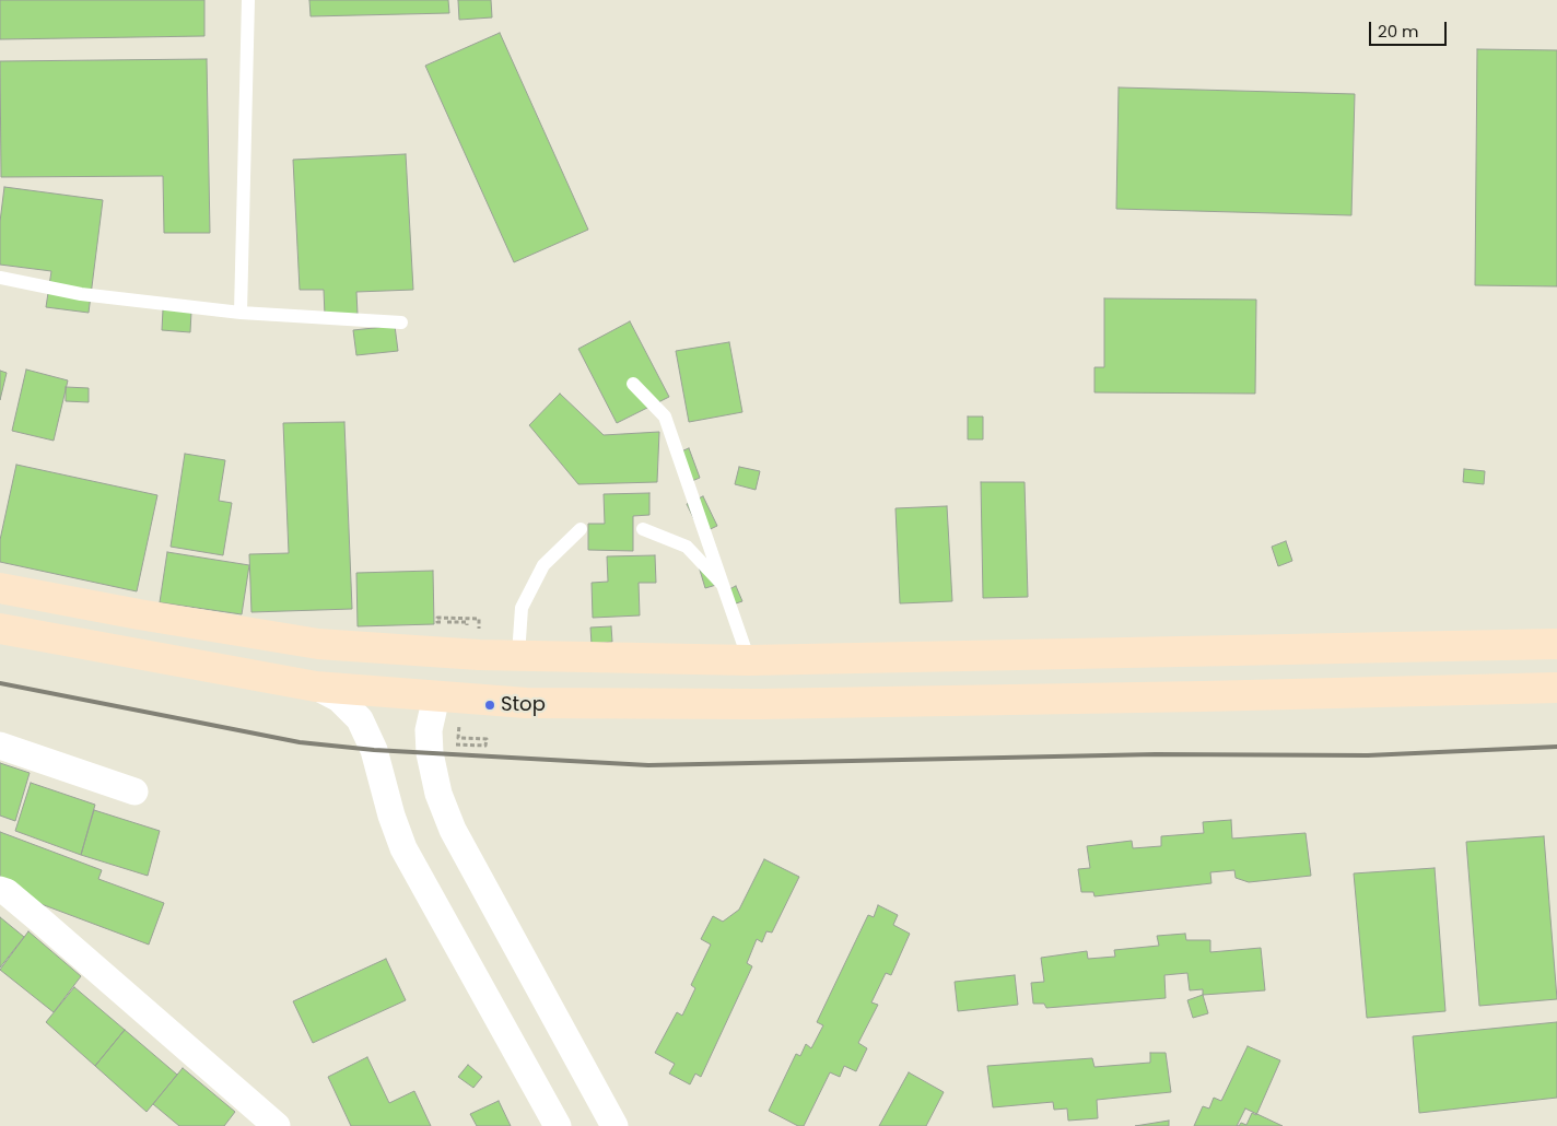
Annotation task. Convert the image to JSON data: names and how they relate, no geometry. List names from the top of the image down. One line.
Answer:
{"places":["Stop"],"scale_bar":"20 m"}
